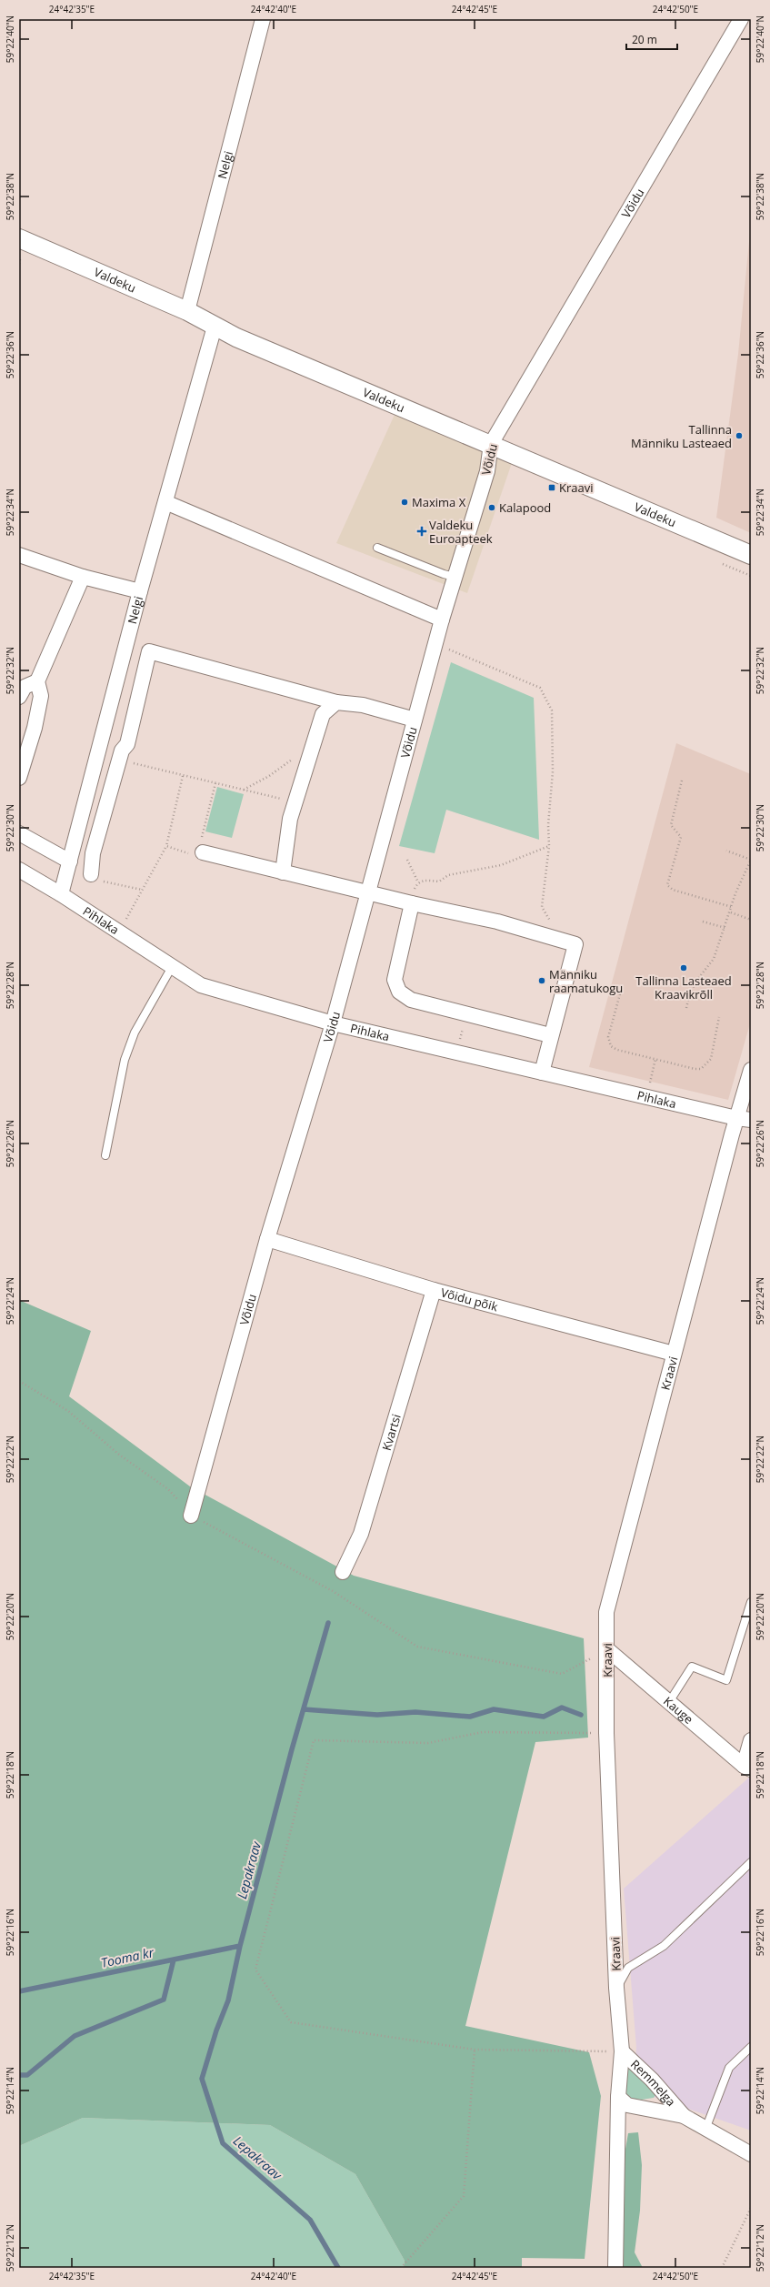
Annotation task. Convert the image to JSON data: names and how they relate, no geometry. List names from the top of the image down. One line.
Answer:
{"streets":{"street":["Nelgi","Võidu","Valdeku","Pihlaka","Võidu põik","Kraavi","Kvartsi","Kauge","Remmelga"]},"crossings":[["Nelgi","Valdeku"],["Nelgi","Pihlaka"],["Võidu","Valdeku"],["Võidu","Pihlaka"],["Võidu","Võidu põik"],["Pihlaka","Kraavi"],["Võidu põik","Kraavi"],["Võidu põik","Kvartsi"],["Kraavi","Kauge"],["Kraavi","Remmelga"]],"water":["Lepakraav","Tooma kr"],"places":{"other":["Tallinna Männiku Lasteaed","Maxima X","Kalapood","Tallinna Lasteaed Kraavikrõll","Männiku raamatukogu"],"transit":["Kraavi"],"health":["Valdeku Euroapteek"]},"scale_bar":"20 m","coordinates":["24°42'35\"E","24°42'40\"E","24°42'45\"E","24°42'50\"E","59°22'40\"N","59°22'38\"N","59°22'36\"N","59°22'34\"N","59°22'32\"N","59°22'30\"N","59°22'28\"N","59°22'26\"N","59°22'24\"N","59°22'22\"N","59°22'20\"N","59°22'18\"N","59°22'16\"N","59°22'14\"N","59°22'12\"N"]}
